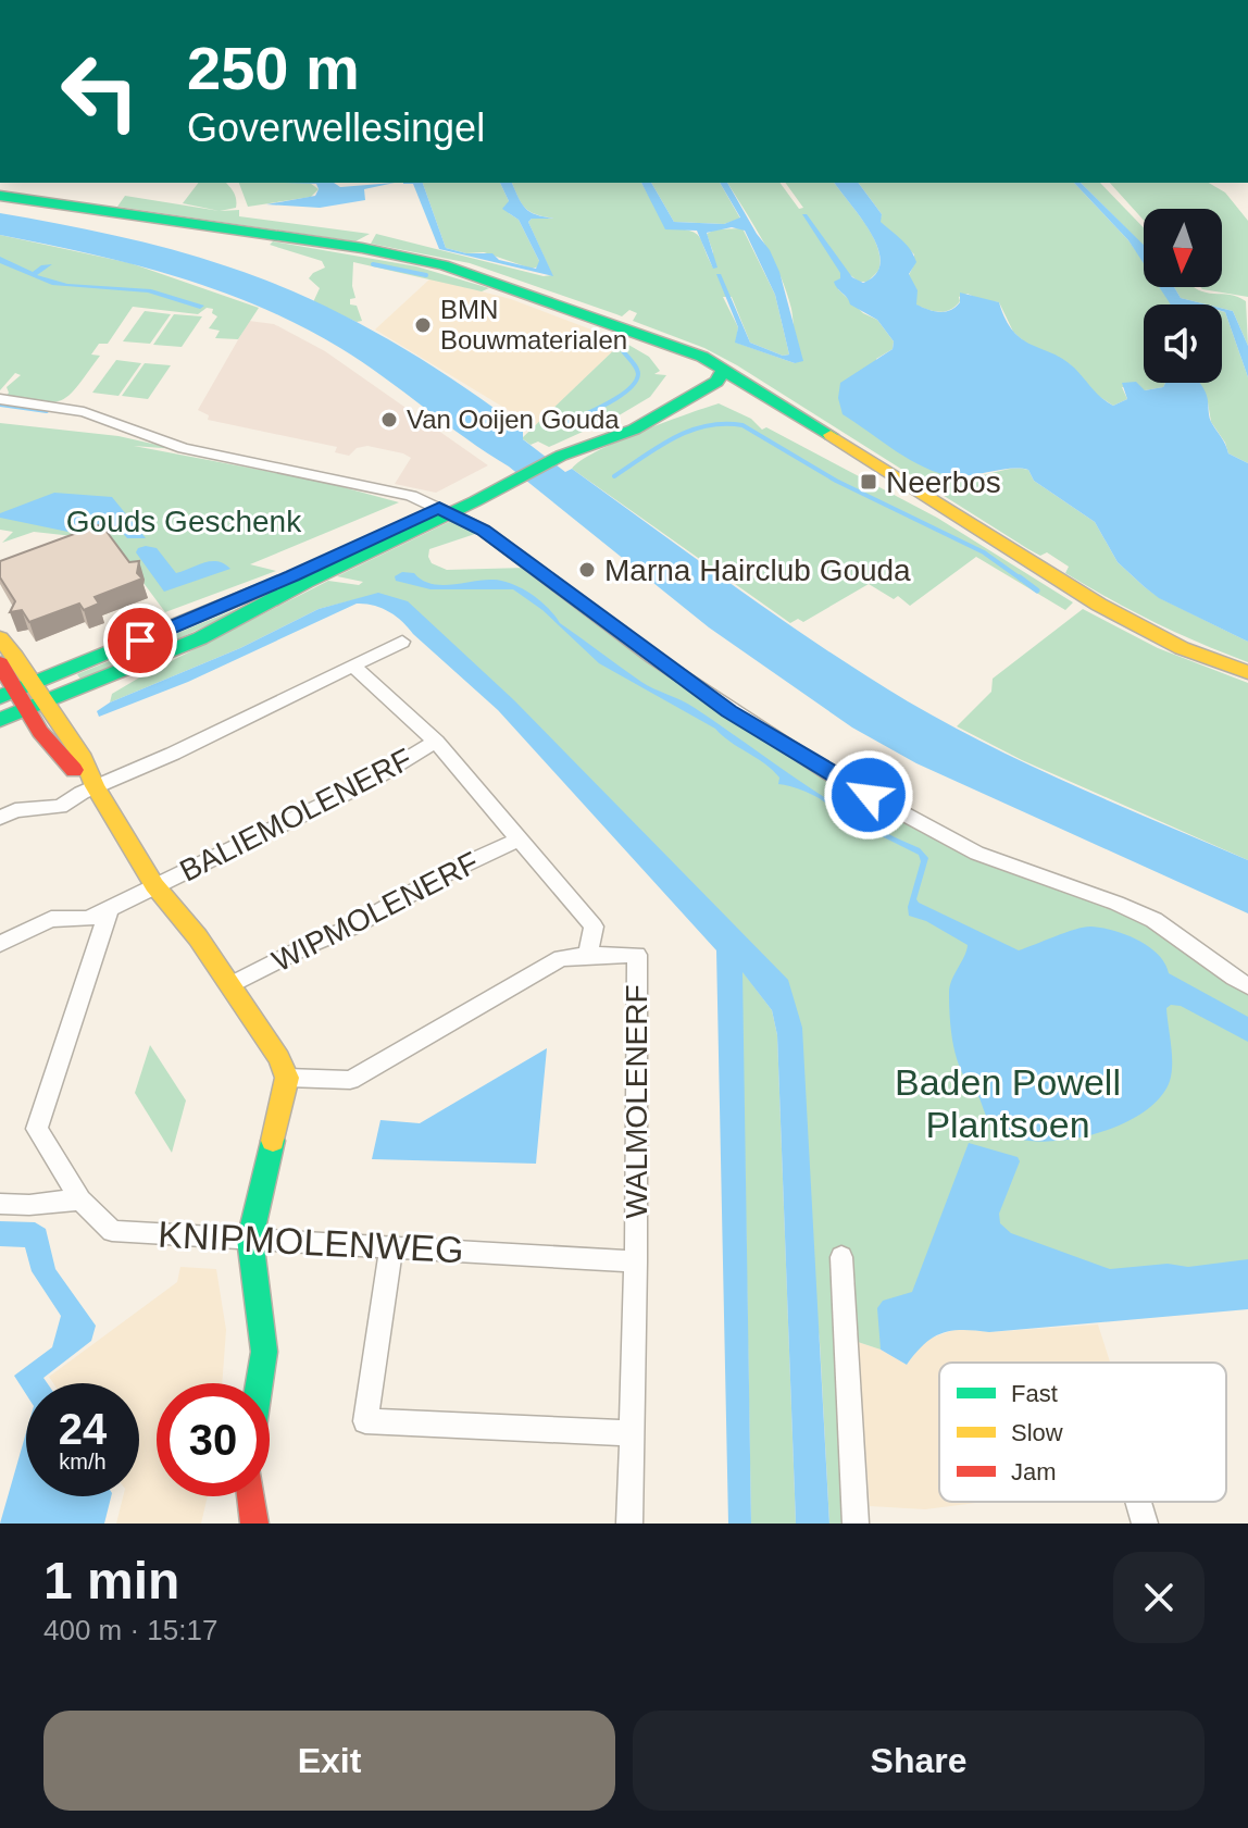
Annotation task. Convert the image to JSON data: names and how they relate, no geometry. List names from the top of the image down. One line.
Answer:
{"streets":{"street":["BALIEMOLENERF","WIPMOLENERF","WALMOLENERF","KNIPMOLENWEG"]},"crossings":[["BALIEMOLENERF","WALMOLENERF"],["BALIEMOLENERF","KNIPMOLENWEG"],["WIPMOLENERF","WALMOLENERF"],["WALMOLENERF","KNIPMOLENWEG"]],"parks":["Gouds Geschenk","Baden Powell Plantsoen"],"places":{"other":["BMN Bouwmaterialen","Van Ooijen Gouda","Marna Hairclub Gouda"],"transit":["Neerbos"]},"legend":["Fast","Slow","Jam"],"north":"bottom","page":{"turn":["250 m","Goverwellesingel"],"speed":"24 km/h","limit":"30","heading":["1 min","400 m · 15:17"],"buttons":["Exit","Share"]}}
